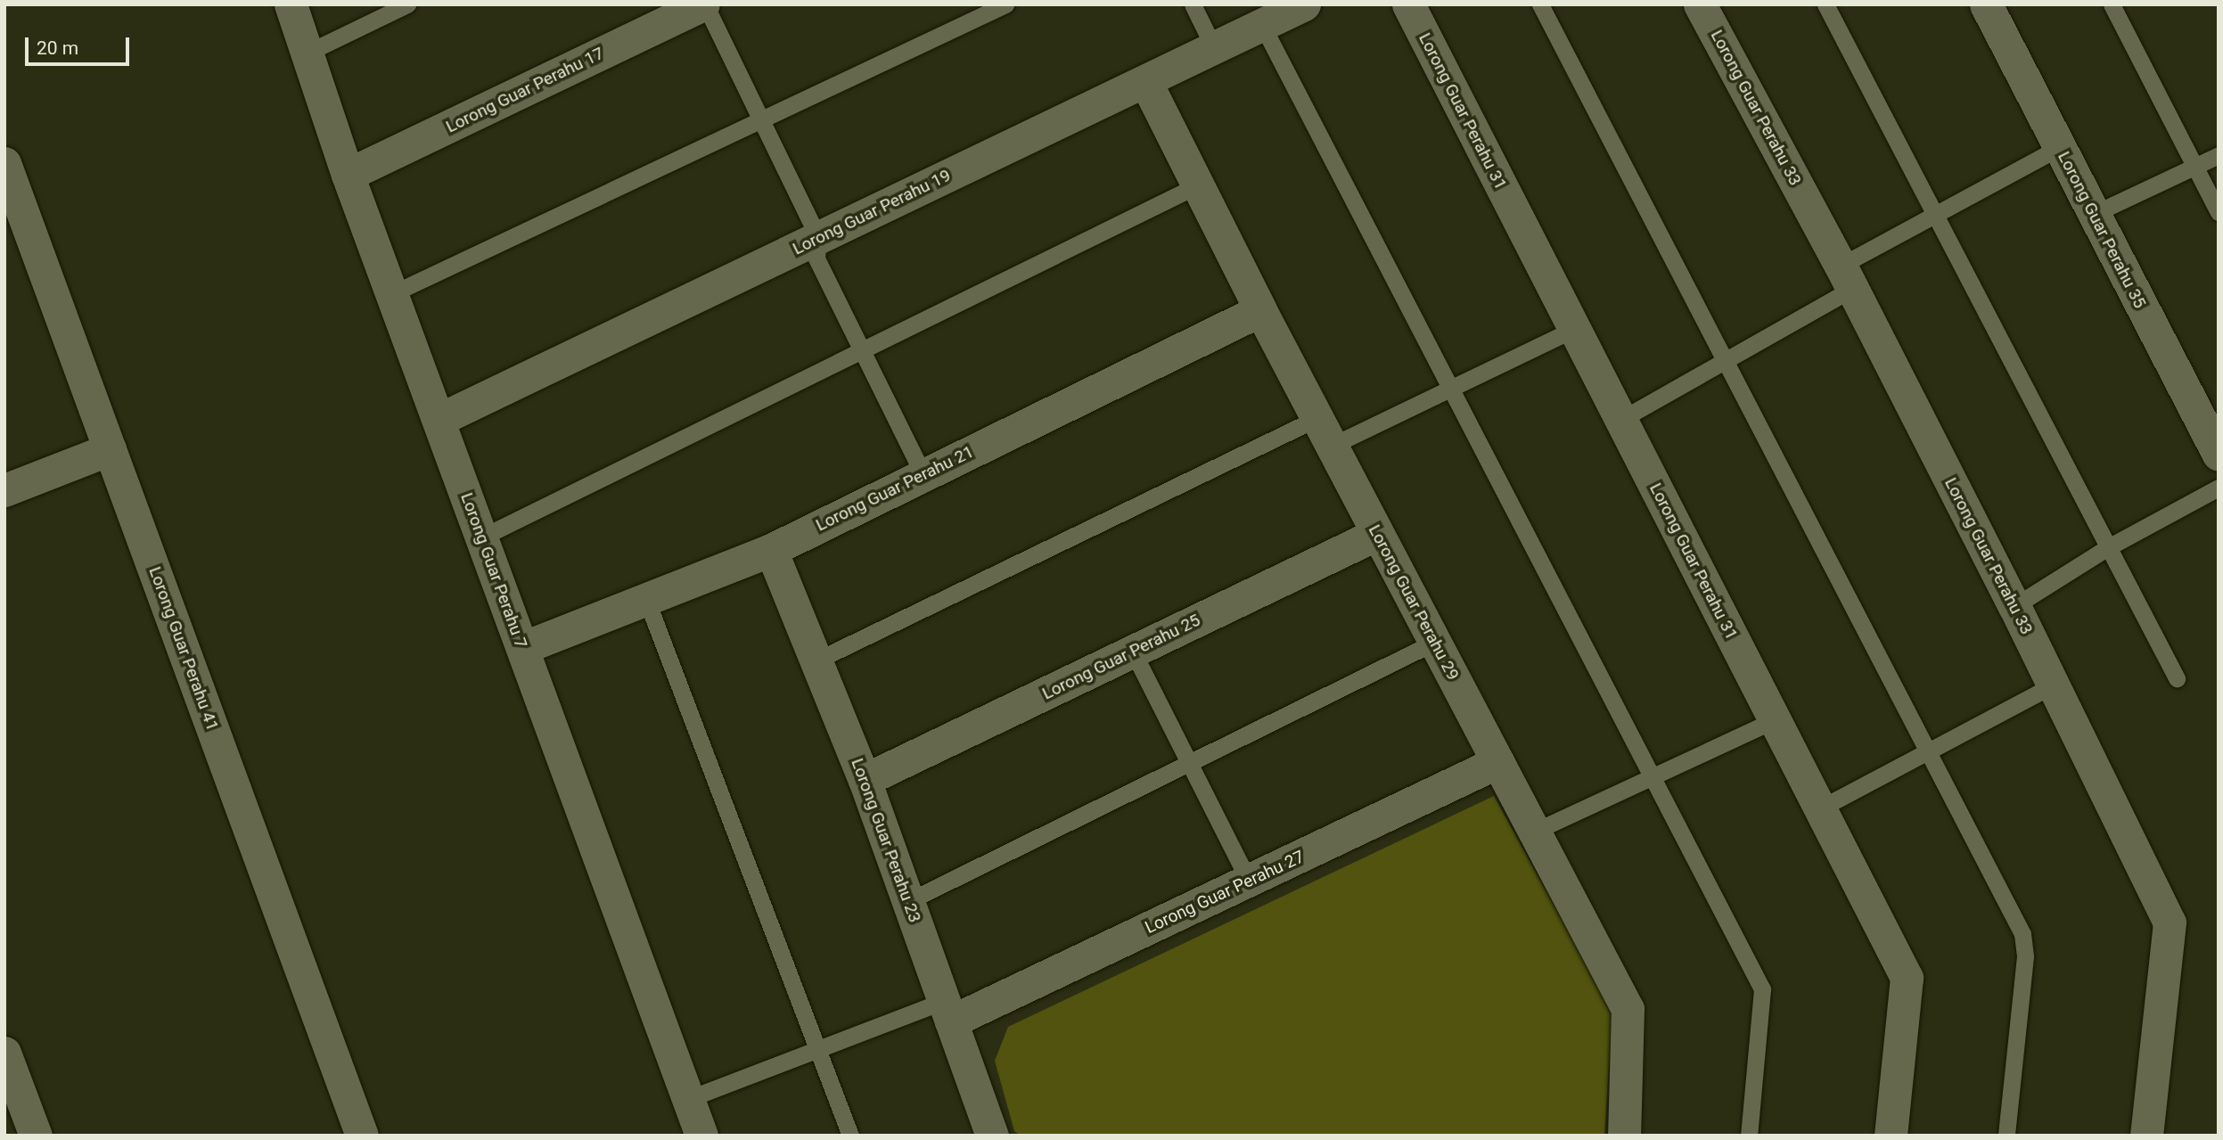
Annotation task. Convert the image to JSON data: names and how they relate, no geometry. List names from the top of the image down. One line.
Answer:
{"streets":{"street":["Lorong Guar Perahu 17","Lorong Guar Perahu 33","Lorong Guar Perahu 31","Lorong Guar Perahu 19","Lorong Guar Perahu 35","Lorong Guar Perahu 21","Lorong Guar Perahu 7","Lorong Guar Perahu 29","Lorong Guar Perahu 41","Lorong Guar Perahu 25","Lorong Guar Perahu 23","Lorong Guar Perahu 27"]},"crossings":[["Lorong Guar Perahu 17","Lorong Guar Perahu 7"],["Lorong Guar Perahu 19","Lorong Guar Perahu 7"],["Lorong Guar Perahu 19","Lorong Guar Perahu 29"],["Lorong Guar Perahu 21","Lorong Guar Perahu 7"],["Lorong Guar Perahu 21","Lorong Guar Perahu 29"],["Lorong Guar Perahu 21","Lorong Guar Perahu 23"],["Lorong Guar Perahu 29","Lorong Guar Perahu 25"],["Lorong Guar Perahu 29","Lorong Guar Perahu 27"],["Lorong Guar Perahu 25","Lorong Guar Perahu 23"],["Lorong Guar Perahu 23","Lorong Guar Perahu 27"]],"scale_bar":"20 m"}
